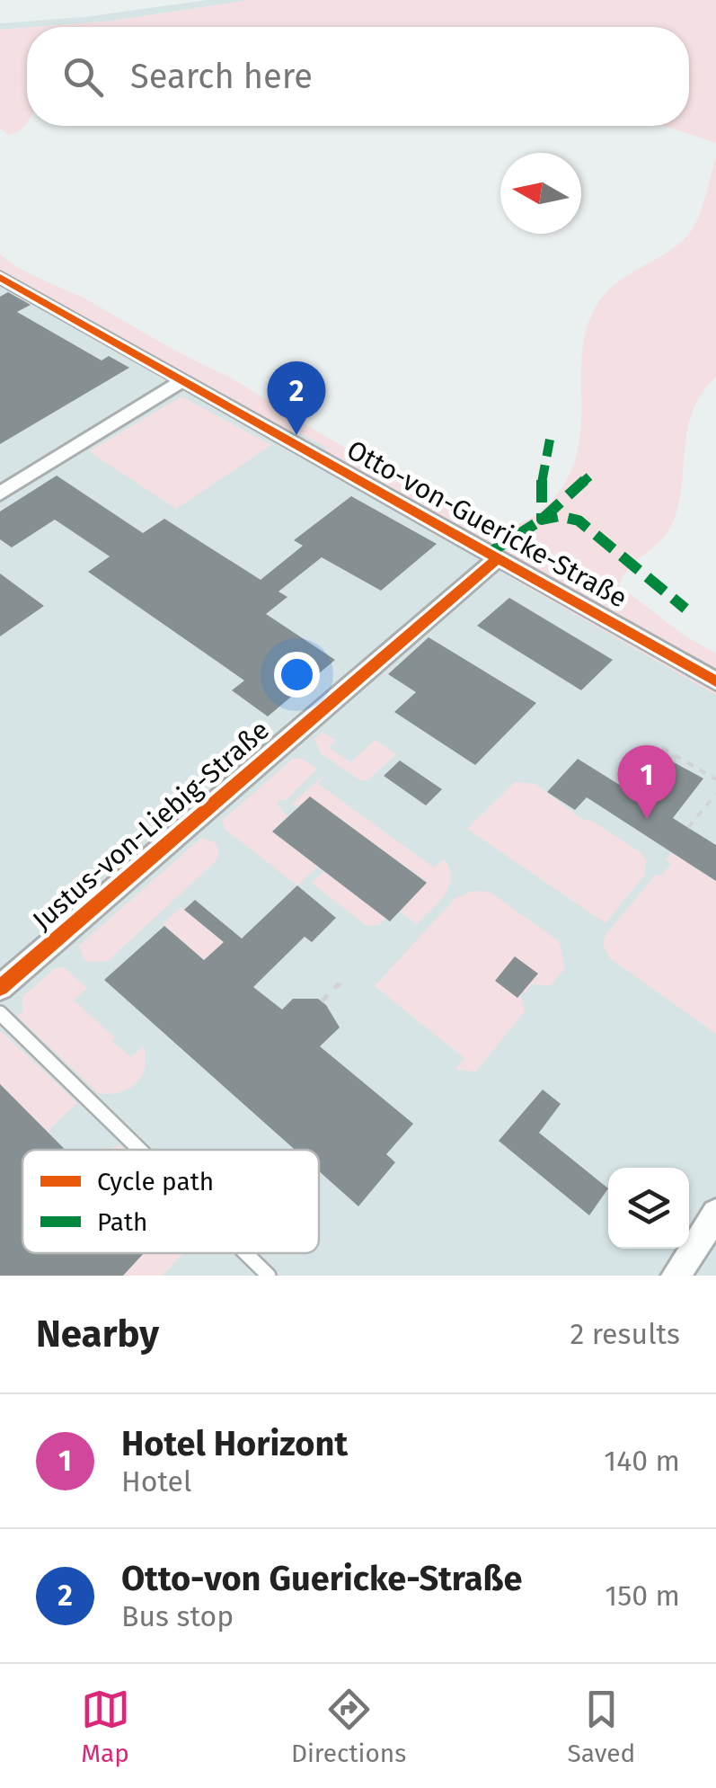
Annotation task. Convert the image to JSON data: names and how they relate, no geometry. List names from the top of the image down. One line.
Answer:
{"streets":{"street":["Otto-von-Guericke-Straße","Justus-von-Liebig-Straße"]},"crossings":[["Otto-von-Guericke-Straße","Justus-von-Liebig-Straße"]],"legend":["Cycle path","Path"],"north":"left","page":{"search":"Search here","pins":["2","1"],"heading":["Nearby","2 results"],"list":[{"mark":"1","name":"Hotel Horizont","note":"Hotel","value":"140 m"},{"mark":"2","name":"Otto-von Guericke-Straße","note":"Bus stop","value":"150 m"}],"nav":["Map","Directions","Saved"]}}
